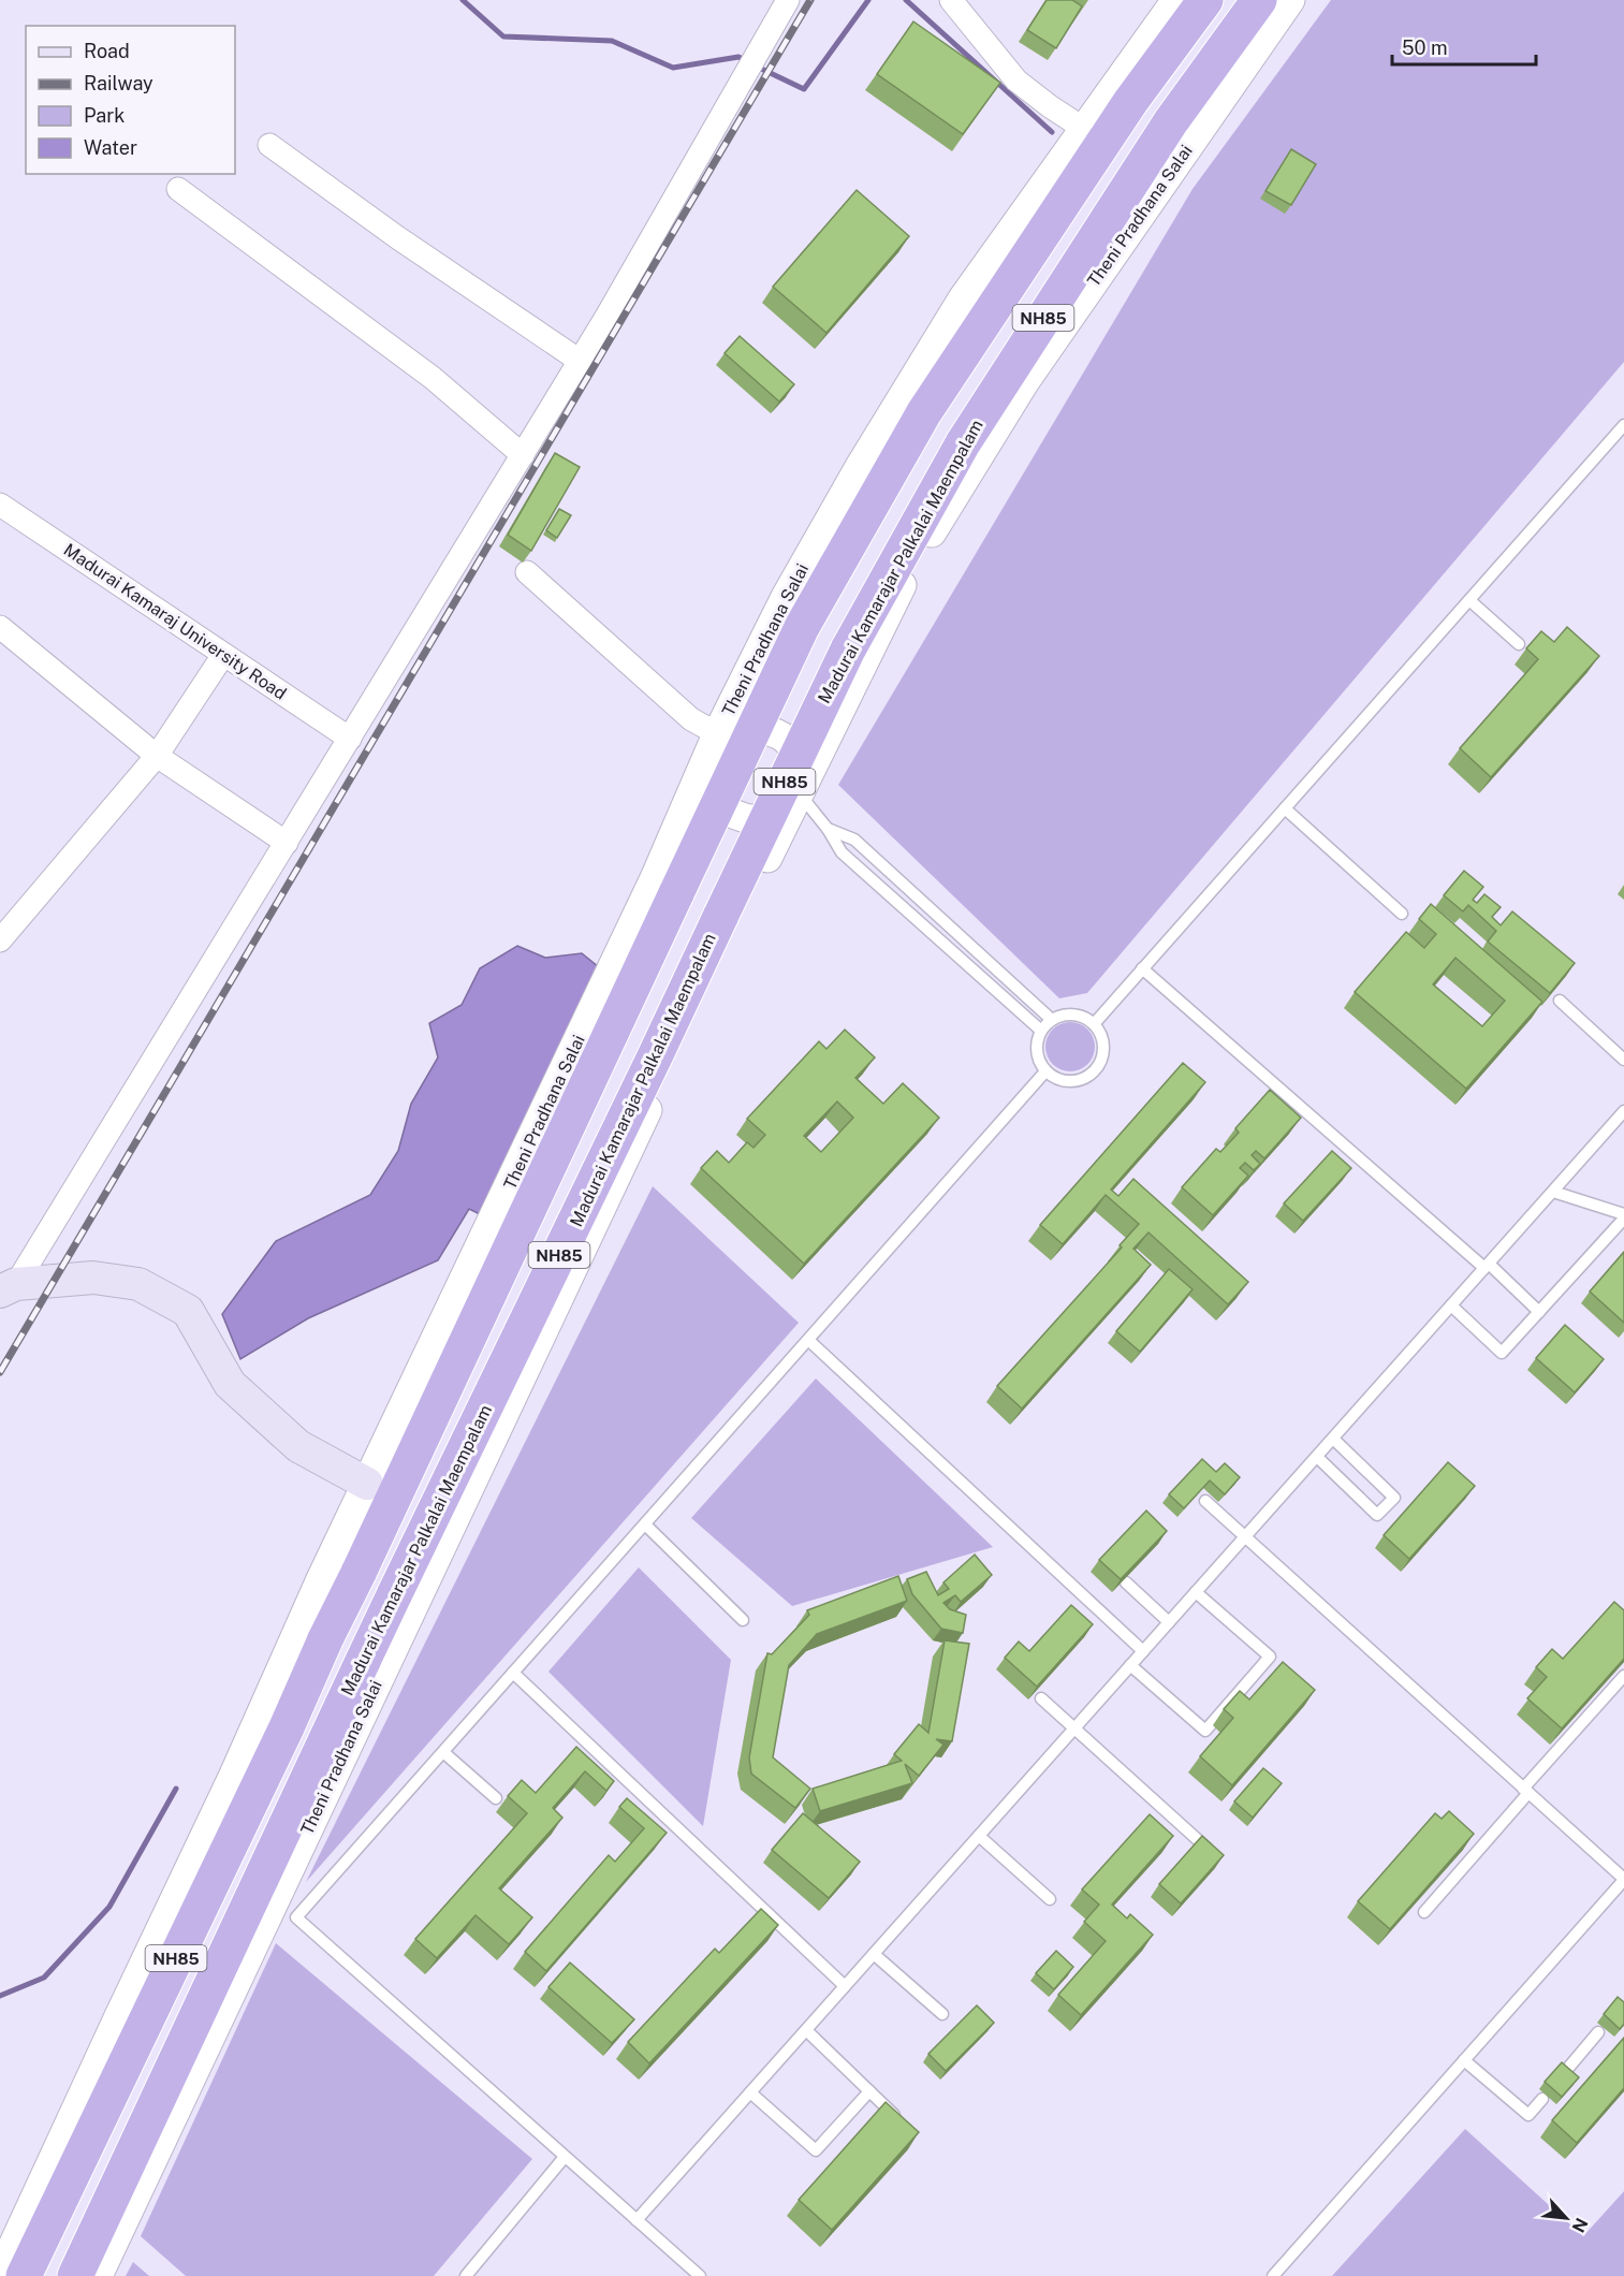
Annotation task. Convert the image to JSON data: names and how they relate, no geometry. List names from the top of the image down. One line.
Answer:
{"streets":{"highway":["NH85","Madurai Kamarajar Palkalai Maempalam"],"street":["Theni Pradhana Salai","Madurai Kamaraj University Road"]},"legend":["Road","Railway","Park","Water"],"scale_bar":"50 m","north":"bottom right"}
